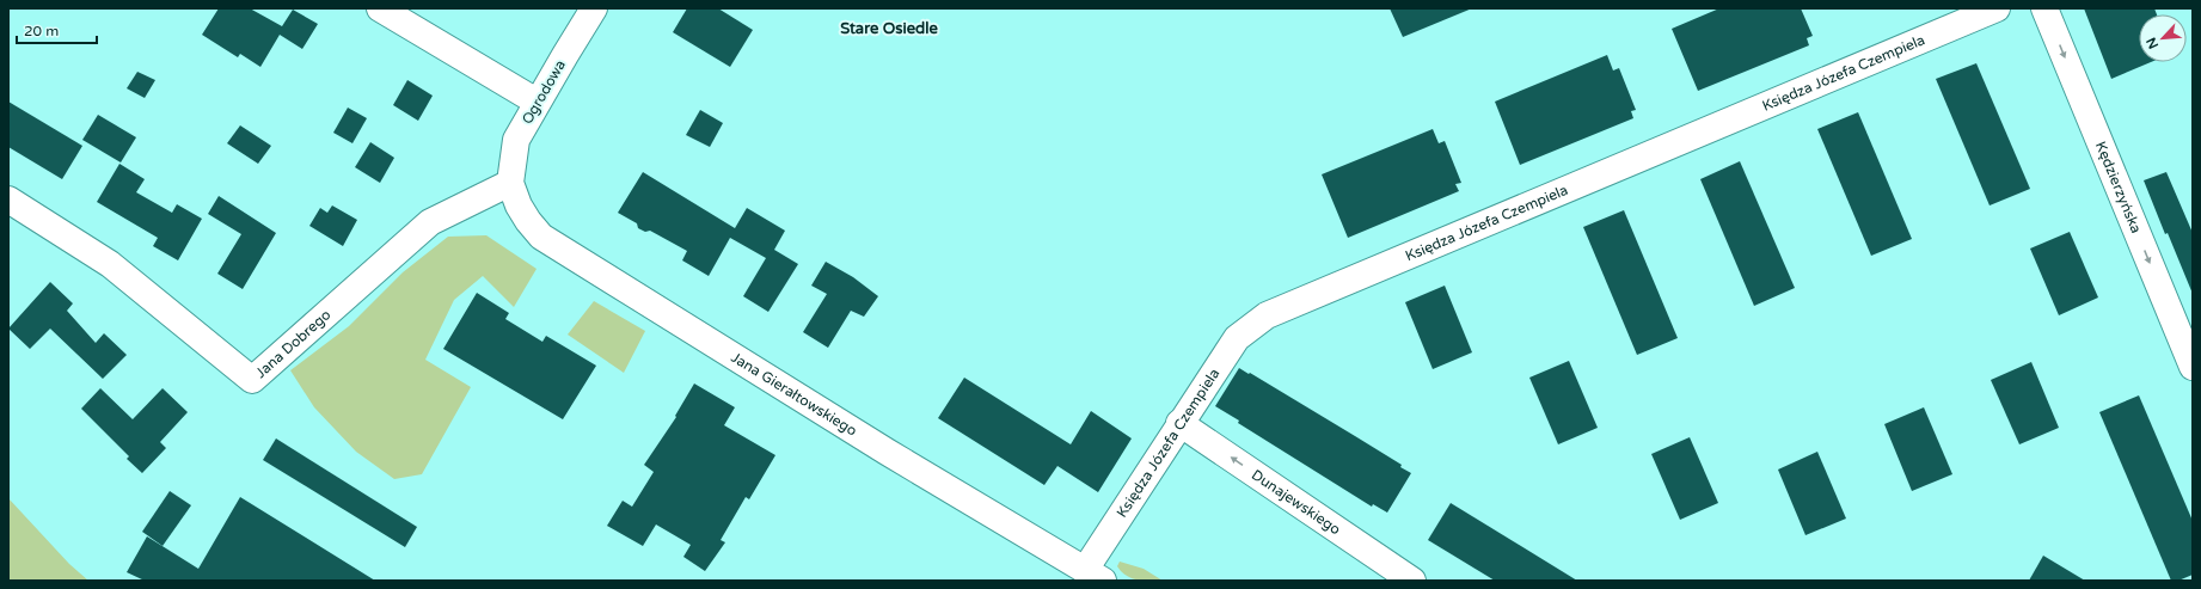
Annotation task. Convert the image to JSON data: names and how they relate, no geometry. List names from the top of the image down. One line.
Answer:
{"streets":{"street":["Księdza Józefa Czempiela","Ogrodowa","Kędzierzyńska","Jana Dobrego","Jana Gierałtowskiego","Dunajewskiego"]},"crossings":[["Księdza Józefa Czempiela","Jana Gierałtowskiego"],["Księdza Józefa Czempiela","Dunajewskiego"],["Ogrodowa","Jana Dobrego"],["Ogrodowa","Jana Gierałtowskiego"],["Jana Dobrego","Jana Gierałtowskiego"]],"one_way":["Kędzierzyńska","Dunajewskiego"],"districts":["Stare Osiedle"],"scale_bar":"20 m","north":"bottom left"}
